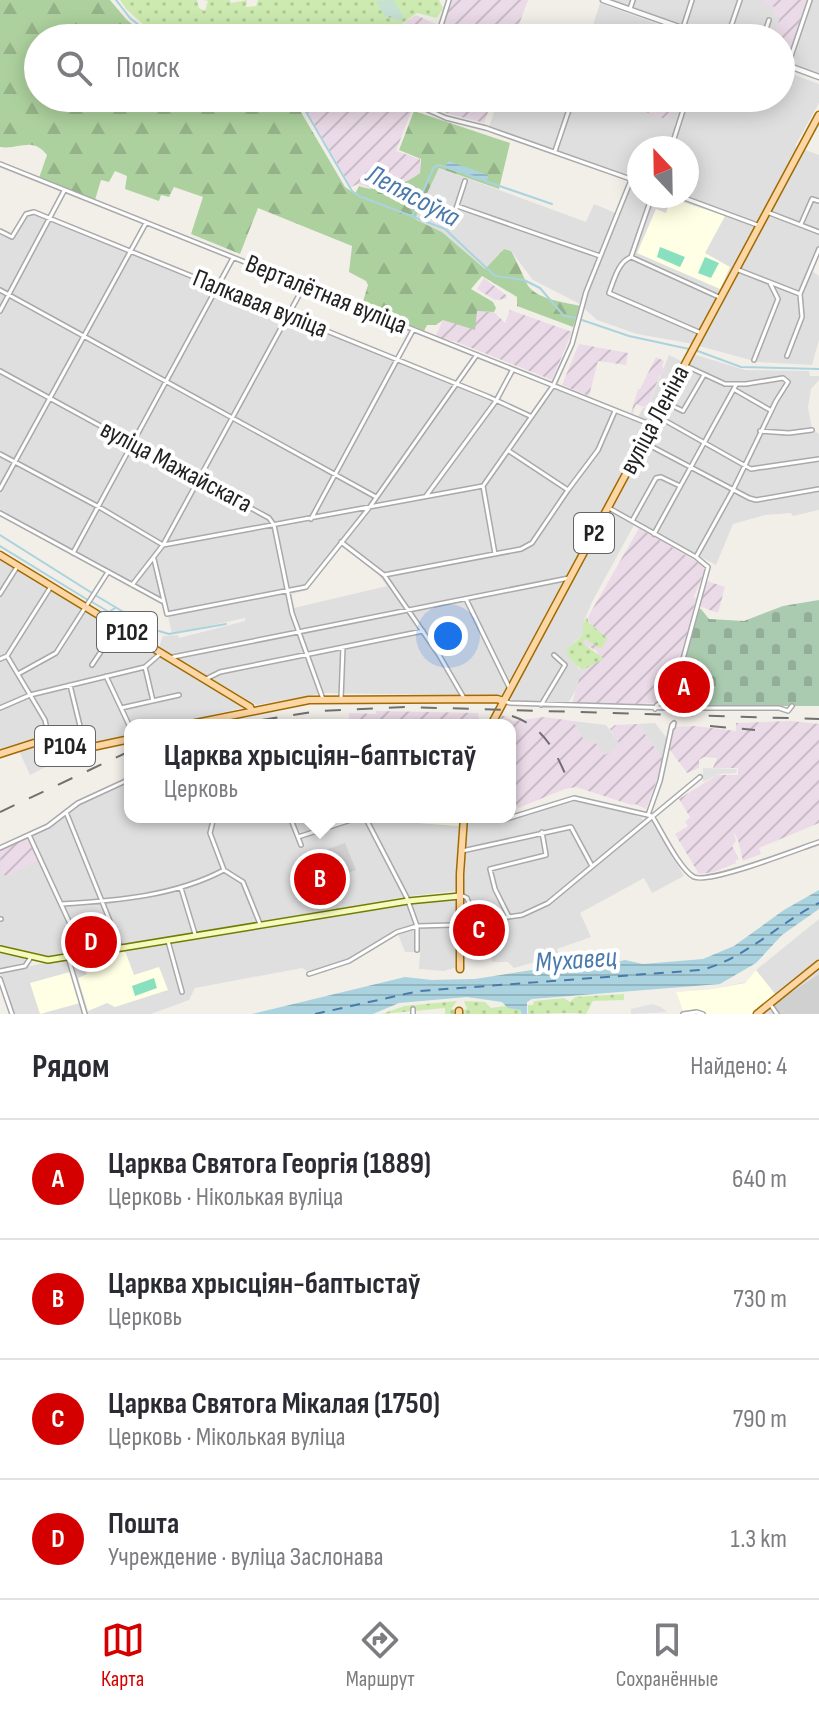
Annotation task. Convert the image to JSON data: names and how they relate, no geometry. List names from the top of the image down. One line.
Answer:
{"streets":{"main road":["вуліца Леніна","Р2","Р102","Р104"],"street":["Верталётная вуліца","Палкавая вуліца","вуліца Мажайскага"]},"crossings":[["Верталётная вуліца","вуліца Леніна"]],"water":["Лепясоўка","Мухавец"],"north":"top","page":{"search":"Поиск","pins":["A","B","C","D"],"popup":["Царква хрысціян-баптыстаў","Церковь"],"heading":["Рядом","Найдено: 4"],"list":[{"mark":"A","name":"Царква Святога Георгія (1889)","note":"Церковь · Ніколькая вуліца","value":"640 m"},{"mark":"B","name":"Царква хрысціян-баптыстаў","note":"Церковь","value":"730 m"},{"mark":"C","name":"Царква Святога Мікалая (1750)","note":"Церковь · Міколькая вуліца","value":"790 m"},{"mark":"D","name":"Пошта","note":"Учреждение · вуліца Заслонава","value":"1.3 km"}],"nav":["Карта","Маршрут","Сохранённые"]}}
